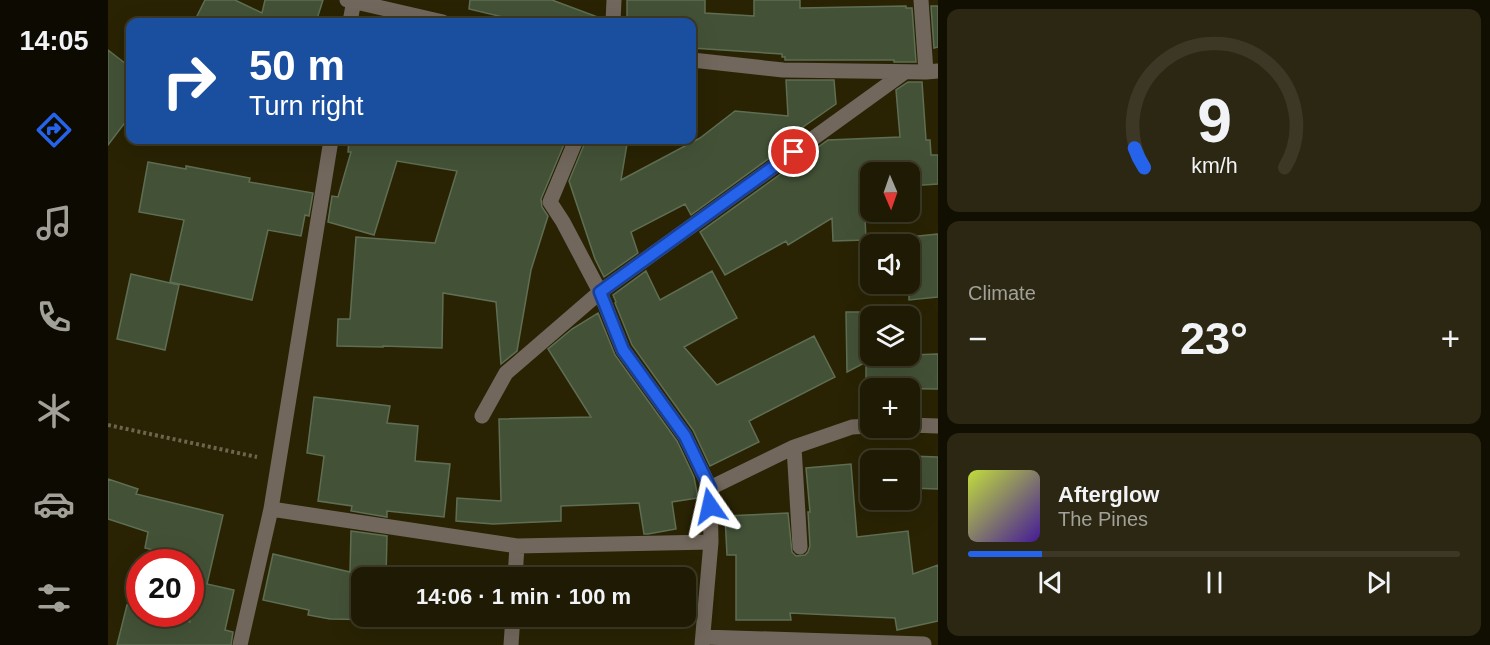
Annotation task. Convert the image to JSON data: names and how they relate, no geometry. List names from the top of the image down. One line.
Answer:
{"north":"bottom","page":{"tabs":"14:05","turn":["50 m","Turn right"],"map_buttons":["+","−"],"tile":"Climate","heat":["−","23°","+"],"song":["Afterglow","The Pines"],"limit":"20","trip":"14:06 · 1 min · 100 m","gauge":["9","km/h"]}}
